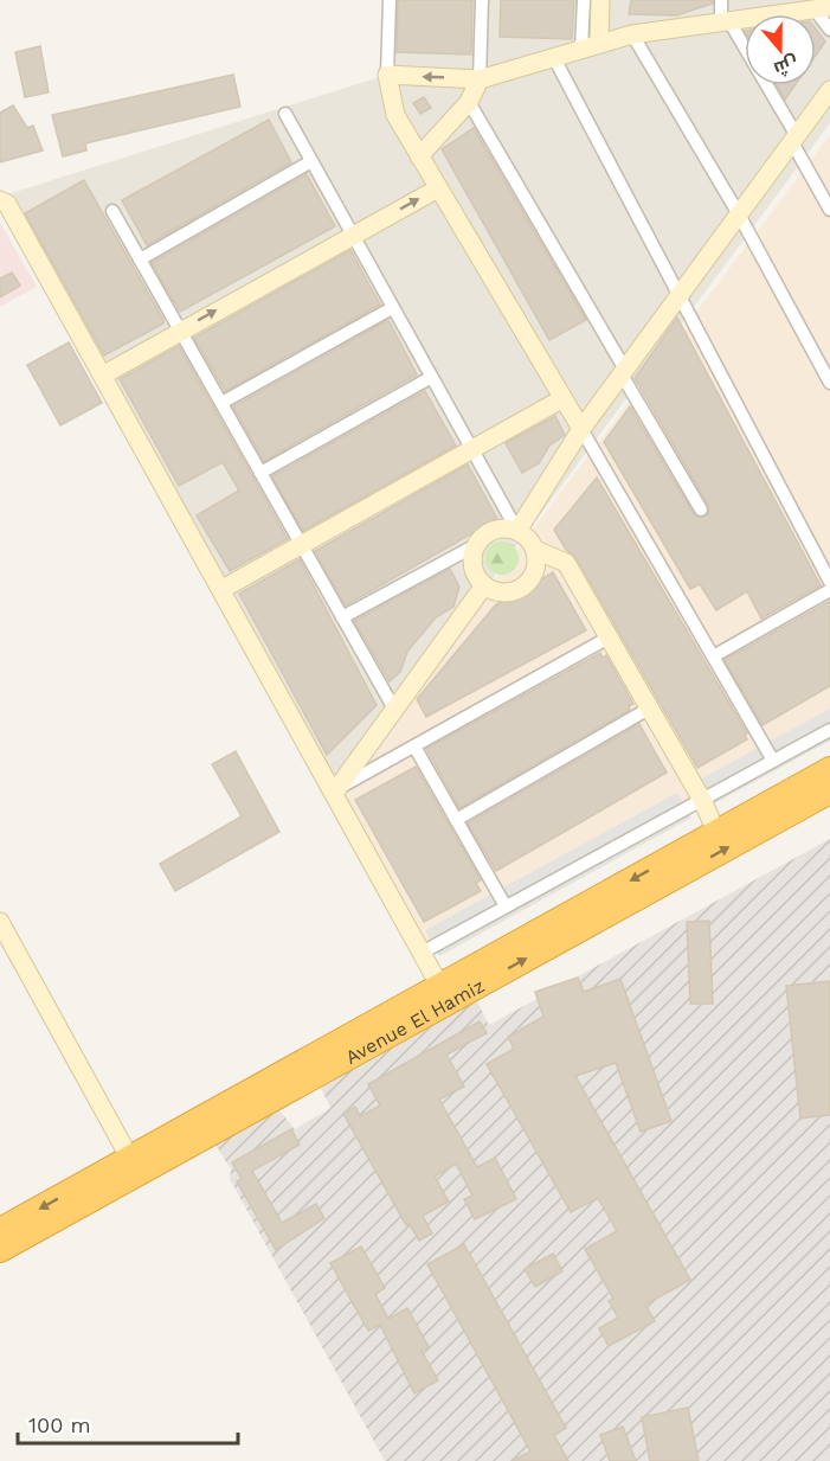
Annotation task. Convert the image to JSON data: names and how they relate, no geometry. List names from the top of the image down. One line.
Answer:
{"streets":{"highway":["Avenue El Hamiz"]},"scale_bar":"100 m","north":"bottom"}
